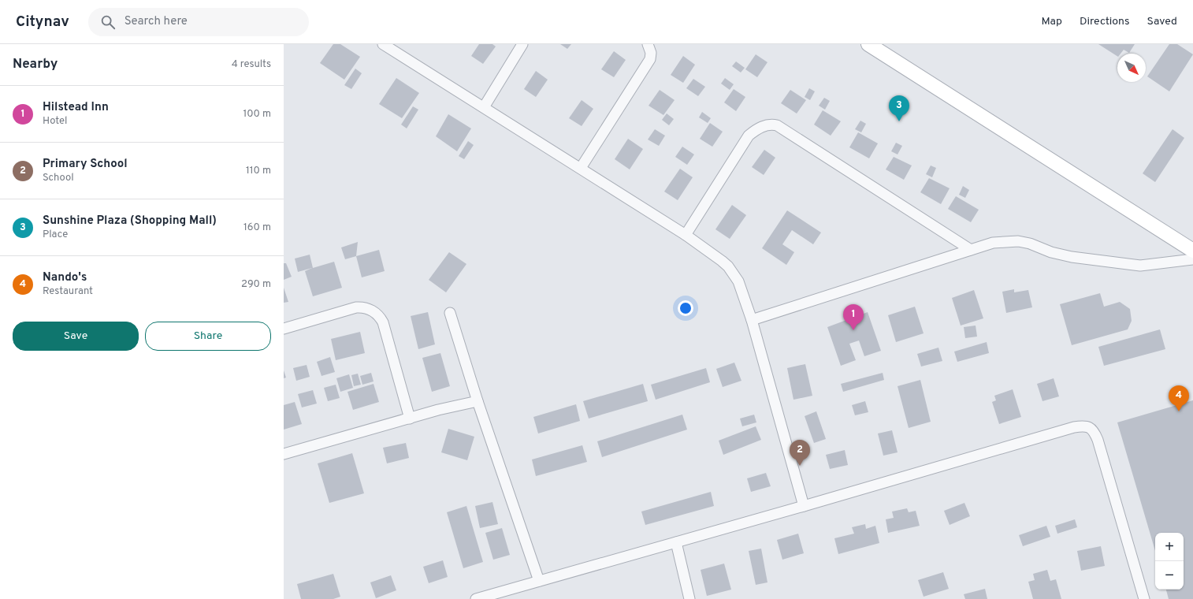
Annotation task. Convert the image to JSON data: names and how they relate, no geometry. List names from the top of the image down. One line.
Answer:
{"north":"bottom right","page":{"header":"Citynav","search":"Search here","nav":["Map","Directions","Saved"],"heading":["Nearby","4 results"],"list":[{"mark":"1","name":"Hilstead Inn","note":"Hotel","value":"100 m"},{"mark":"2","name":"Primary School","note":"School","value":"110 m"},{"mark":"3","name":"Sunshine Plaza (Shopping Mall)","note":"Place","value":"160 m"},{"mark":"4","name":"Nando's","note":"Restaurant","value":"290 m"}],"pins":["3","1","4","2"],"buttons":["Save","Share"],"map_buttons":["+","−"]}}
